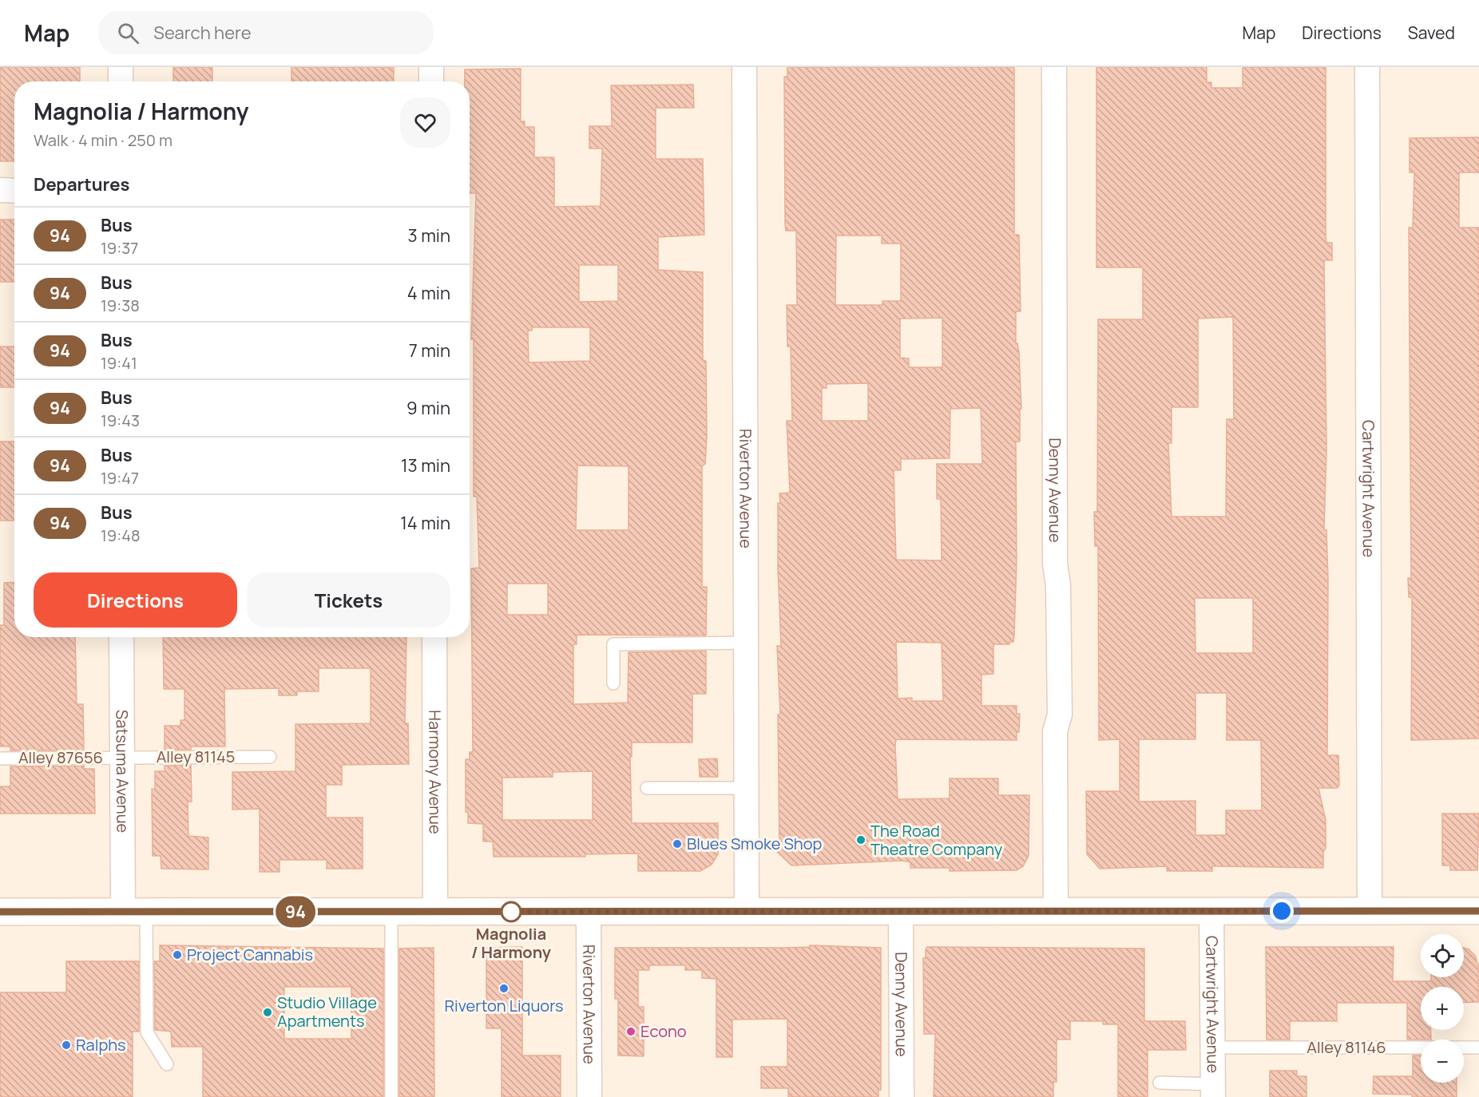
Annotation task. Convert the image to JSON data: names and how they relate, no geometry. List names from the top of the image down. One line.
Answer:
{"streets":{"street":["Riverton Avenue","Cartwright Avenue","Denny Avenue","Satsuma Avenue","Harmony Avenue"],"lane":["Alley 81145","Alley 87656","Alley 81146"]},"crossings":[["Cartwright Avenue","Alley 81146"],["Alley 81145","Alley 87656"],["Alley 81145","Satsuma Avenue"],["Alley 87656","Satsuma Avenue"]],"places":["The Road Theatre Company","Blues Smoke Shop","Magnolia / Harmony","Project Cannabis","Riverton Liquors","Studio Village Apartments","Econo","Ralphs"],"lines":["bus line 94"],"page":{"header":"Map","search":"Search here","nav":["Map","Directions","Saved"],"on_map":"94","heading":[["Magnolia / Harmony","Walk · 4 min · 250 m"],"Departures"],"list":[{"mark":"94","name":"Bus","note":"19:37","value":"3 min"},{"mark":"94","name":"Bus","note":"19:38","value":"4 min"},{"mark":"94","name":"Bus","note":"19:41","value":"7 min"},{"mark":"94","name":"Bus","note":"19:43","value":"9 min"},{"mark":"94","name":"Bus","note":"19:47","value":"13 min"},{"mark":"94","name":"Bus","note":"19:48","value":"14 min"}],"buttons":["Directions","Tickets"],"map_buttons":["+","−"]}}
